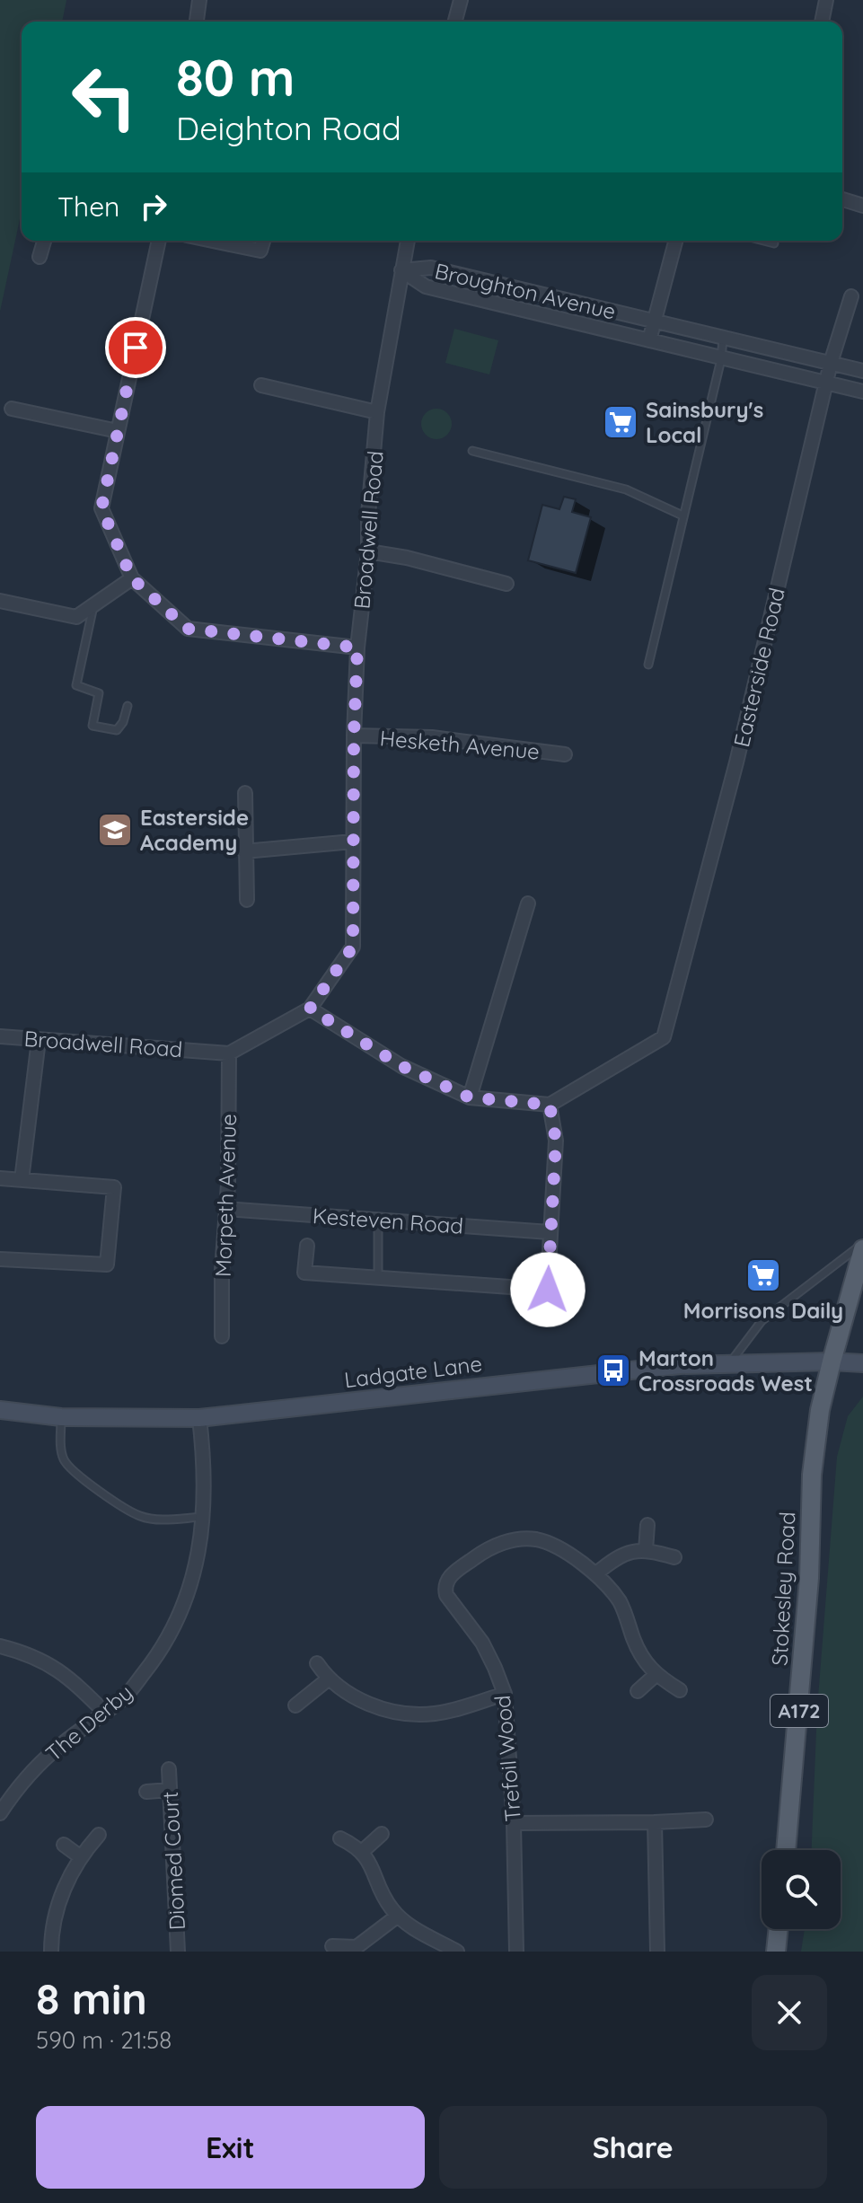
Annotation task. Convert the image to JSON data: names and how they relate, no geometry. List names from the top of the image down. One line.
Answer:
{"streets":{"main road":["Ladgate Lane","Stokesley Road","A172"],"street":["Broughton Avenue","Broadwell Road","Easterside Road","Hesketh Avenue","Morpeth Avenue","Kesteven Road","The Derby","Trefoil Wood","Diomed Court"]},"crossings":[["Broughton Avenue","Broadwell Road"],["Broughton Avenue","Easterside Road"],["Broadwell Road","Hesketh Avenue"],["Broadwell Road","Morpeth Avenue"],["Morpeth Avenue","Kesteven Road"],["Ladgate Lane","Stokesley Road"],["Ladgate Lane","A172"],["Ladgate Lane","The Derby"],["Stokesley Road","A172"]],"places":{"supermarket":["Sainsbury's Local","Morrisons Daily"],"school or university":["Easterside Academy"],"bus stop":["Marton Crossroads West"]},"page":{"turn":["80 m","Deighton Road"],"then":"Then","heading":["8 min","590 m · 21:58"],"buttons":["Exit","Share"]}}
